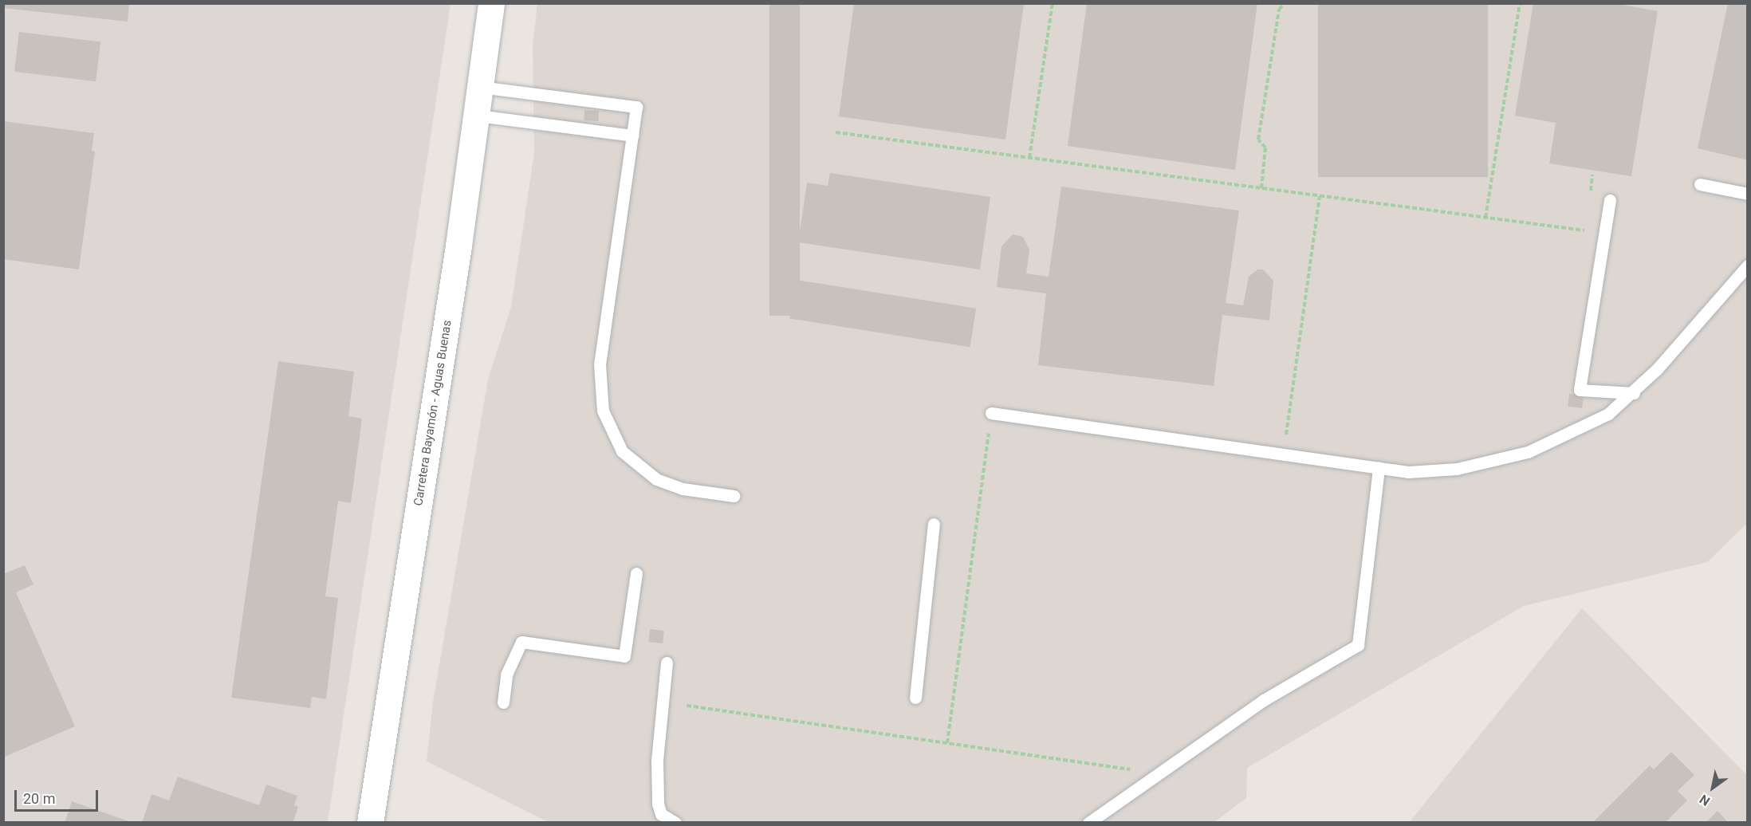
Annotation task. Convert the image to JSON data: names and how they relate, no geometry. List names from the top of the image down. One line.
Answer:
{"streets":{"street":["Carretera Bayamón - Aguas Buenas"]},"scale_bar":"20 m","north":"bottom left"}
